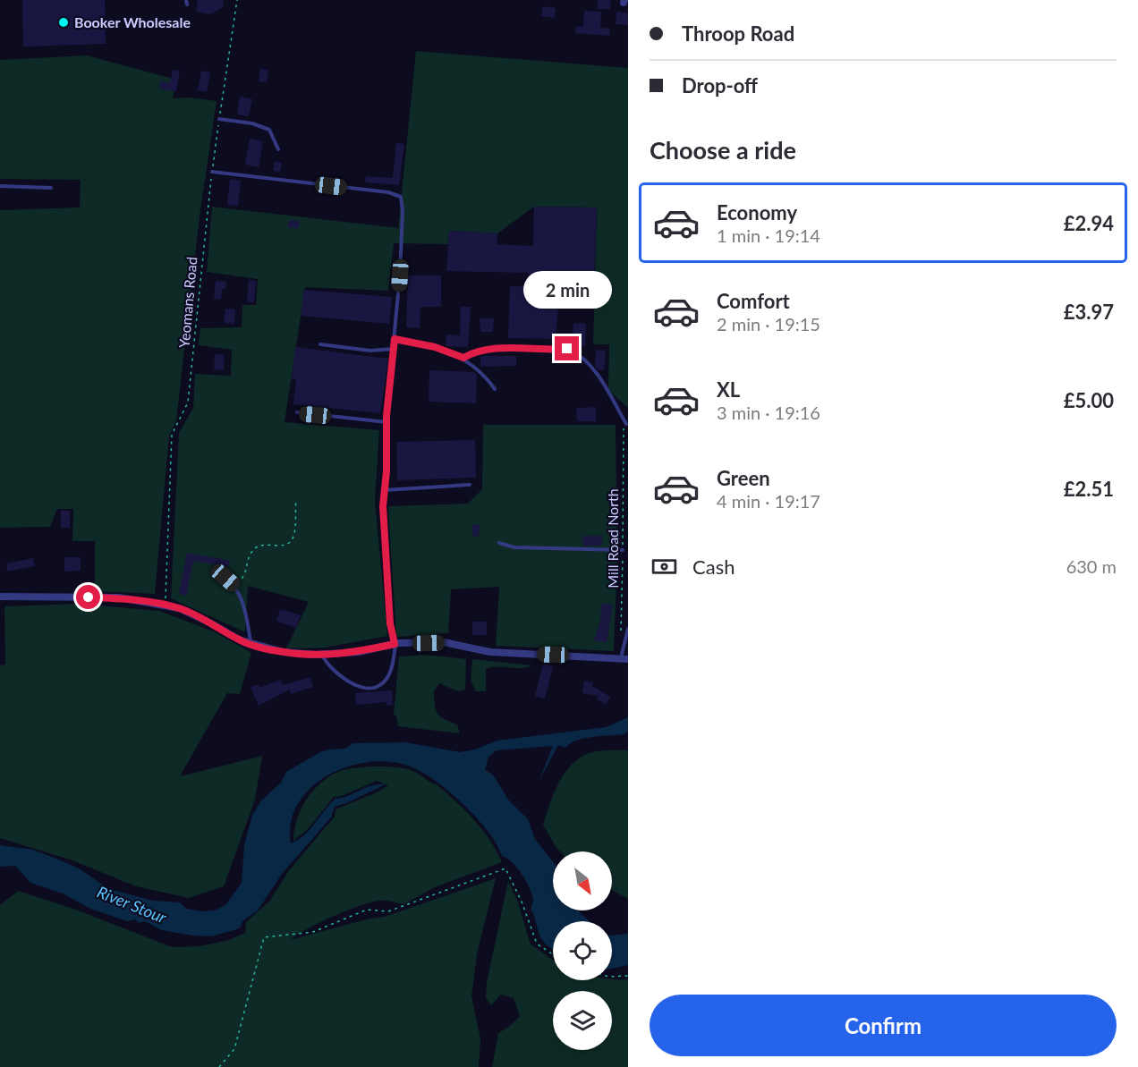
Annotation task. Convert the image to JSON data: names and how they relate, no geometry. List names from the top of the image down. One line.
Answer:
{"streets":{"path":["Yeomans Road","Mill Road North"]},"water":["River Stour"],"places":["Booker Wholesale"],"north":"bottom right","page":{"banner":["Throop Road","Drop-off"],"heading":"Choose a ride","list":[{"name":"Economy","note":"1 min · 19:14","value":"£2.94"},{"name":"Comfort","note":"2 min · 19:15","value":"£3.97"},{"name":"XL","note":"3 min · 19:16","value":"£5.00"},{"name":"Green","note":"4 min · 19:17","value":"£2.51"}],"bubble":"2 min","pay":["Cash","630 m"],"buttons":"Confirm"}}
